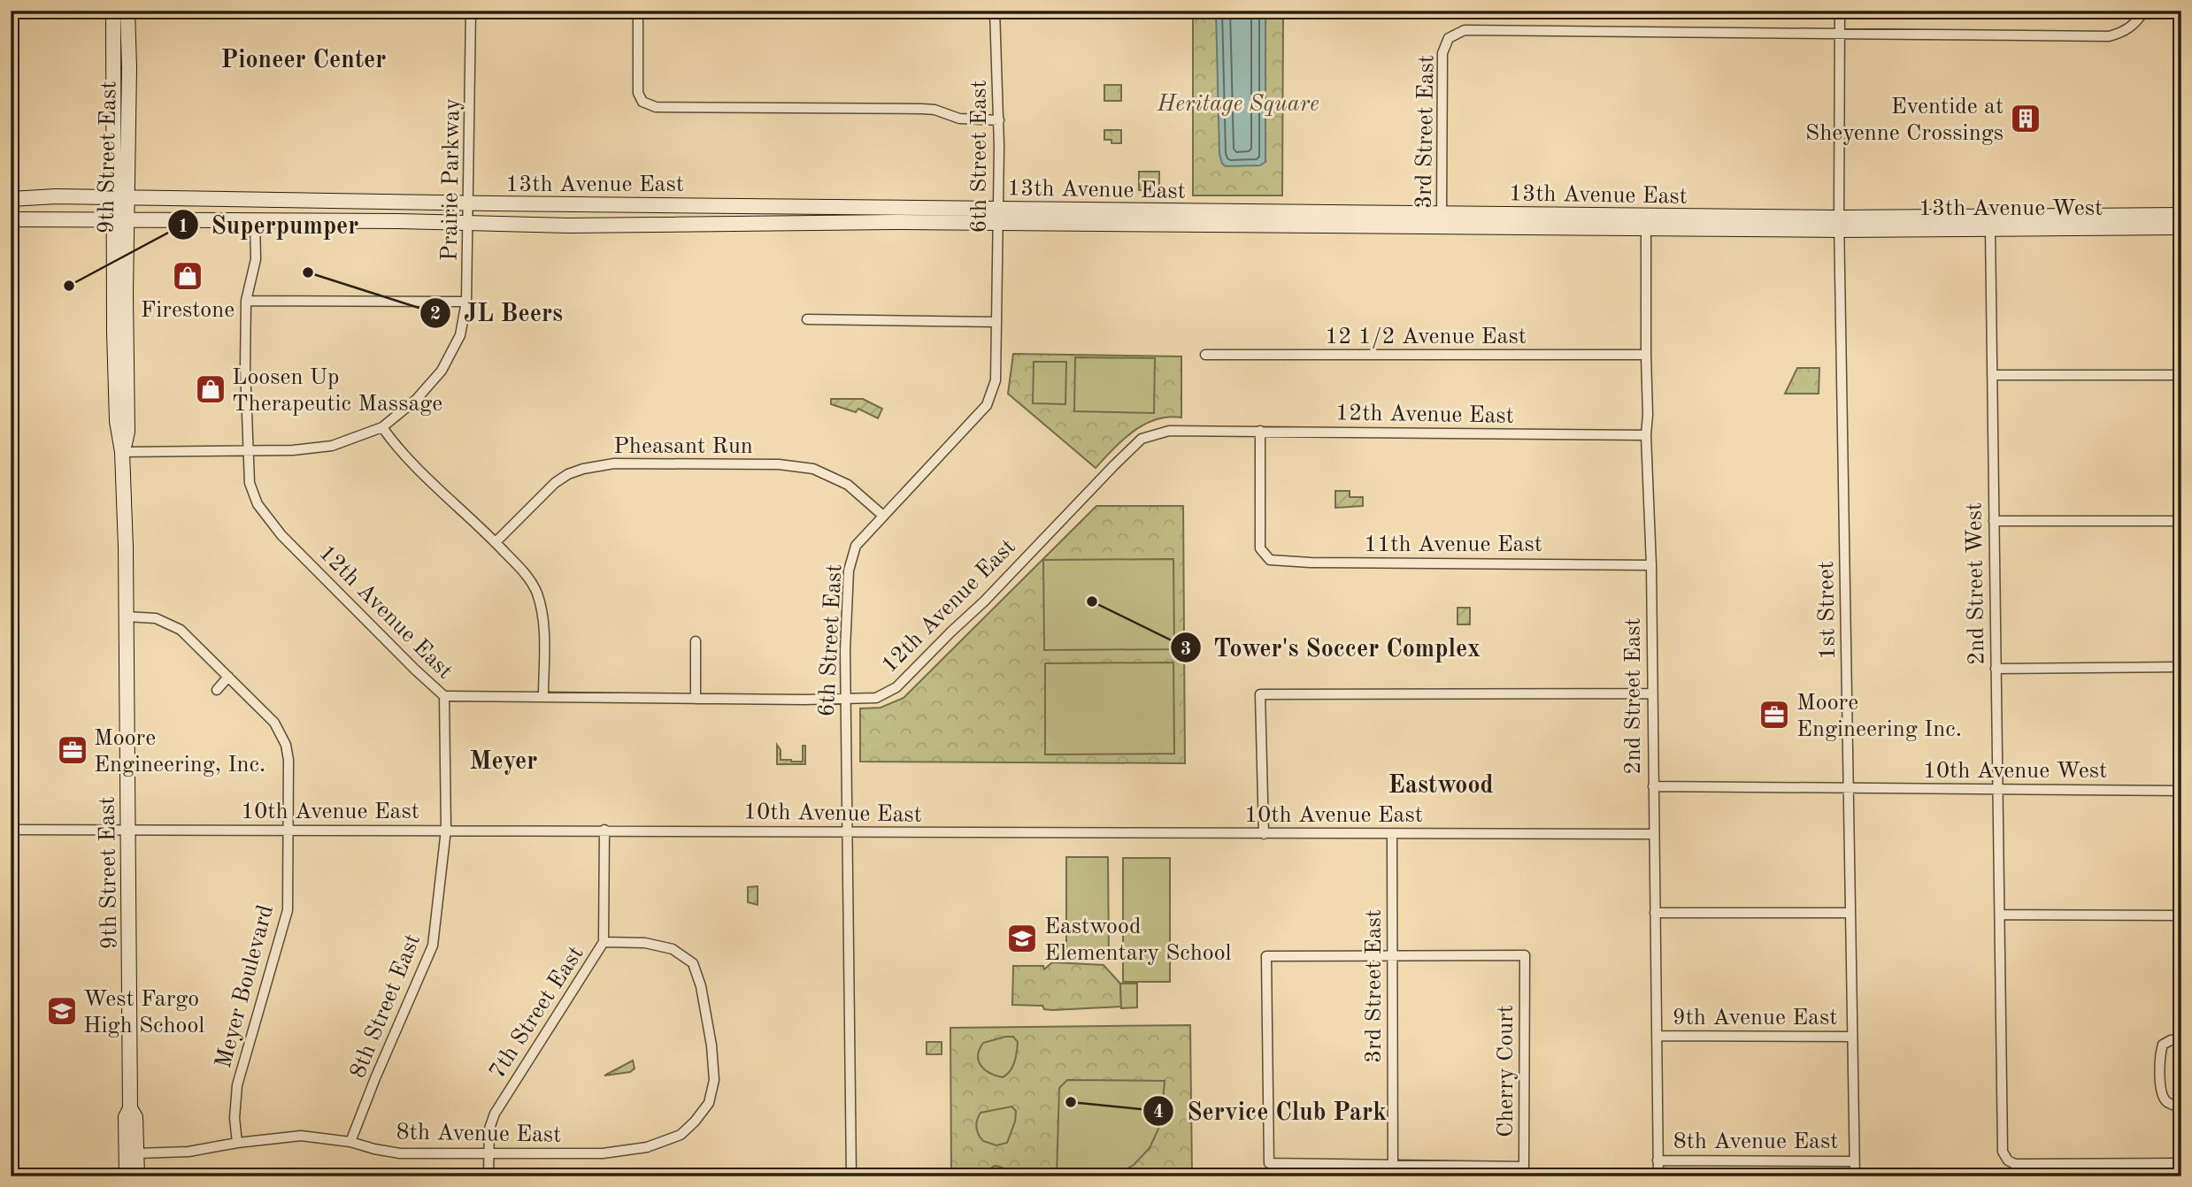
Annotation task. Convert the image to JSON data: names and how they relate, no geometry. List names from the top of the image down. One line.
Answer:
{"streets":{"main road":["9th Street East","13th Avenue East","13th Avenue West"],"street":["3rd Street East","6th Street East","Prairie Parkway","12 1/2 Avenue East","12th Avenue East","Pheasant Run","11th Avenue East","2nd Street West","1st Street","2nd Street East","10th Avenue West","10th Avenue East","Meyer Boulevard","8th Street East","7th Street East","9th Avenue East","Cherry Court","8th Avenue East"]},"crossings":[["3rd Street East","13th Avenue East"],["3rd Street East","1st Street"],["3rd Street East","10th Avenue East"],["3rd Street East","Cherry Court"],["6th Street East","13th Avenue East"],["6th Street East","12th Avenue East"],["6th Street East","Pheasant Run"],["6th Street East","10th Avenue East"],["9th Street East","Prairie Parkway"],["9th Street East","13th Avenue East"],["9th Street East","10th Avenue East"],["9th Street East","Meyer Boulevard"],["9th Street East","8th Avenue East"],["Prairie Parkway","13th Avenue East"],["Prairie Parkway","12th Avenue East"],["13th Avenue East","13th Avenue West"],["13th Avenue East","12th Avenue East"],["13th Avenue East","1st Street"],["13th Avenue East","2nd Street East"],["13th Avenue West","2nd Street West"],["13th Avenue West","1st Street"],["12 1/2 Avenue East","2nd Street East"],["12th Avenue East","11th Avenue East"],["12th Avenue East","2nd Street East"],["12th Avenue East","8th Street East"],["11th Avenue East","2nd Street East"],["2nd Street West","10th Avenue West"],["1st Street","10th Avenue West"],["1st Street","9th Avenue East"],["1st Street","8th Avenue East"],["2nd Street East","10th Avenue East"],["2nd Street East","9th Avenue East"],["2nd Street East","8th Avenue East"],["10th Avenue East","Meyer Boulevard"],["10th Avenue East","8th Street East"],["10th Avenue East","7th Street East"],["Meyer Boulevard","8th Avenue East"],["8th Street East","8th Avenue East"],["7th Street East","8th Avenue East"]],"districts":["Pioneer Center","Meyer","Eastwood"],"parks":["Heritage Square"],"places":{"building":["Eventide at Sheyenne Crossings"],"other":["JL Beers","Superpumper","Tower's Soccer Complex","Service Club Park"],"shop":["Firestone","Loosen Up Therapeutic Massage"],"office":["Moore Engineering Inc.","Moore Engineering, Inc."],"school or university":["Eastwood Elementary School","West Fargo High School"]}}
